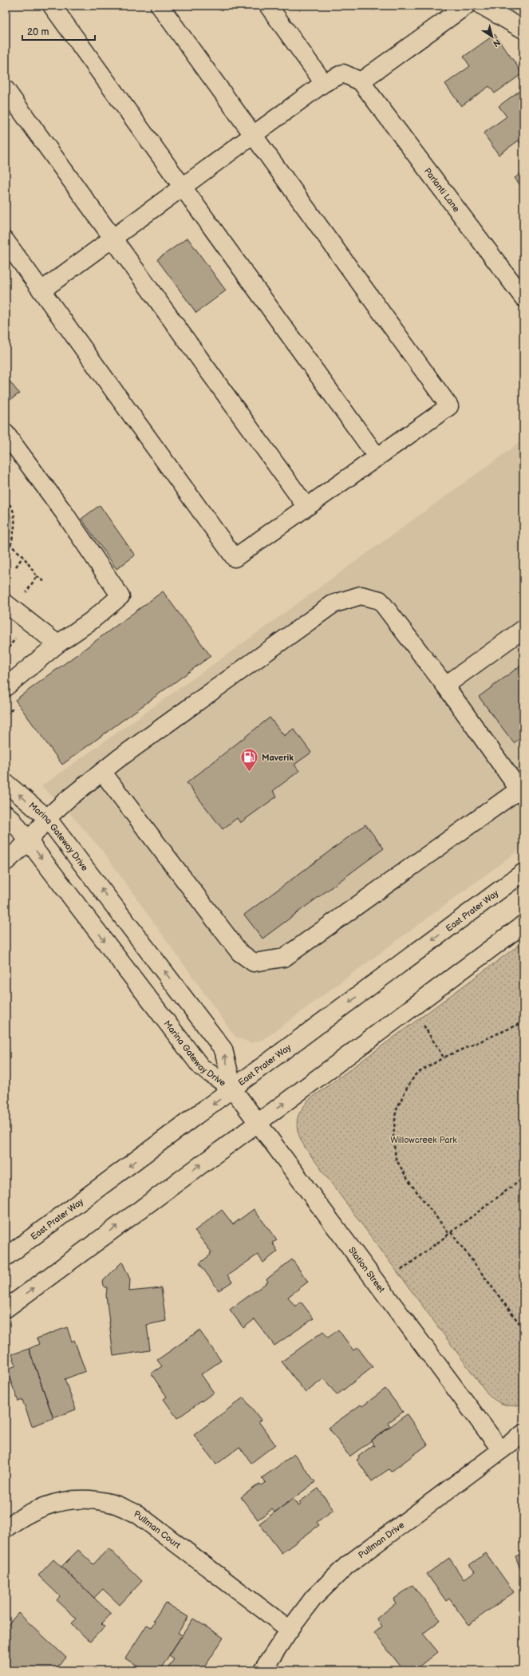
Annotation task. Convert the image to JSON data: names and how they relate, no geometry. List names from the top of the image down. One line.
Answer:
{"streets":{"street":["Parlanti Lane","Marina Gateway Drive","East Prater Way","Station Street","Pullman Court","Pullman Drive"]},"crossings":[["Marina Gateway Drive","East Prater Way"],["Marina Gateway Drive","Station Street"],["East Prater Way","Station Street"],["Station Street","Pullman Drive"],["Pullman Court","Pullman Drive"]],"parks":["Willowcreek Park"],"places":{"fuel station":["Maverik"]},"scale_bar":"20 m","north":"bottom right"}
